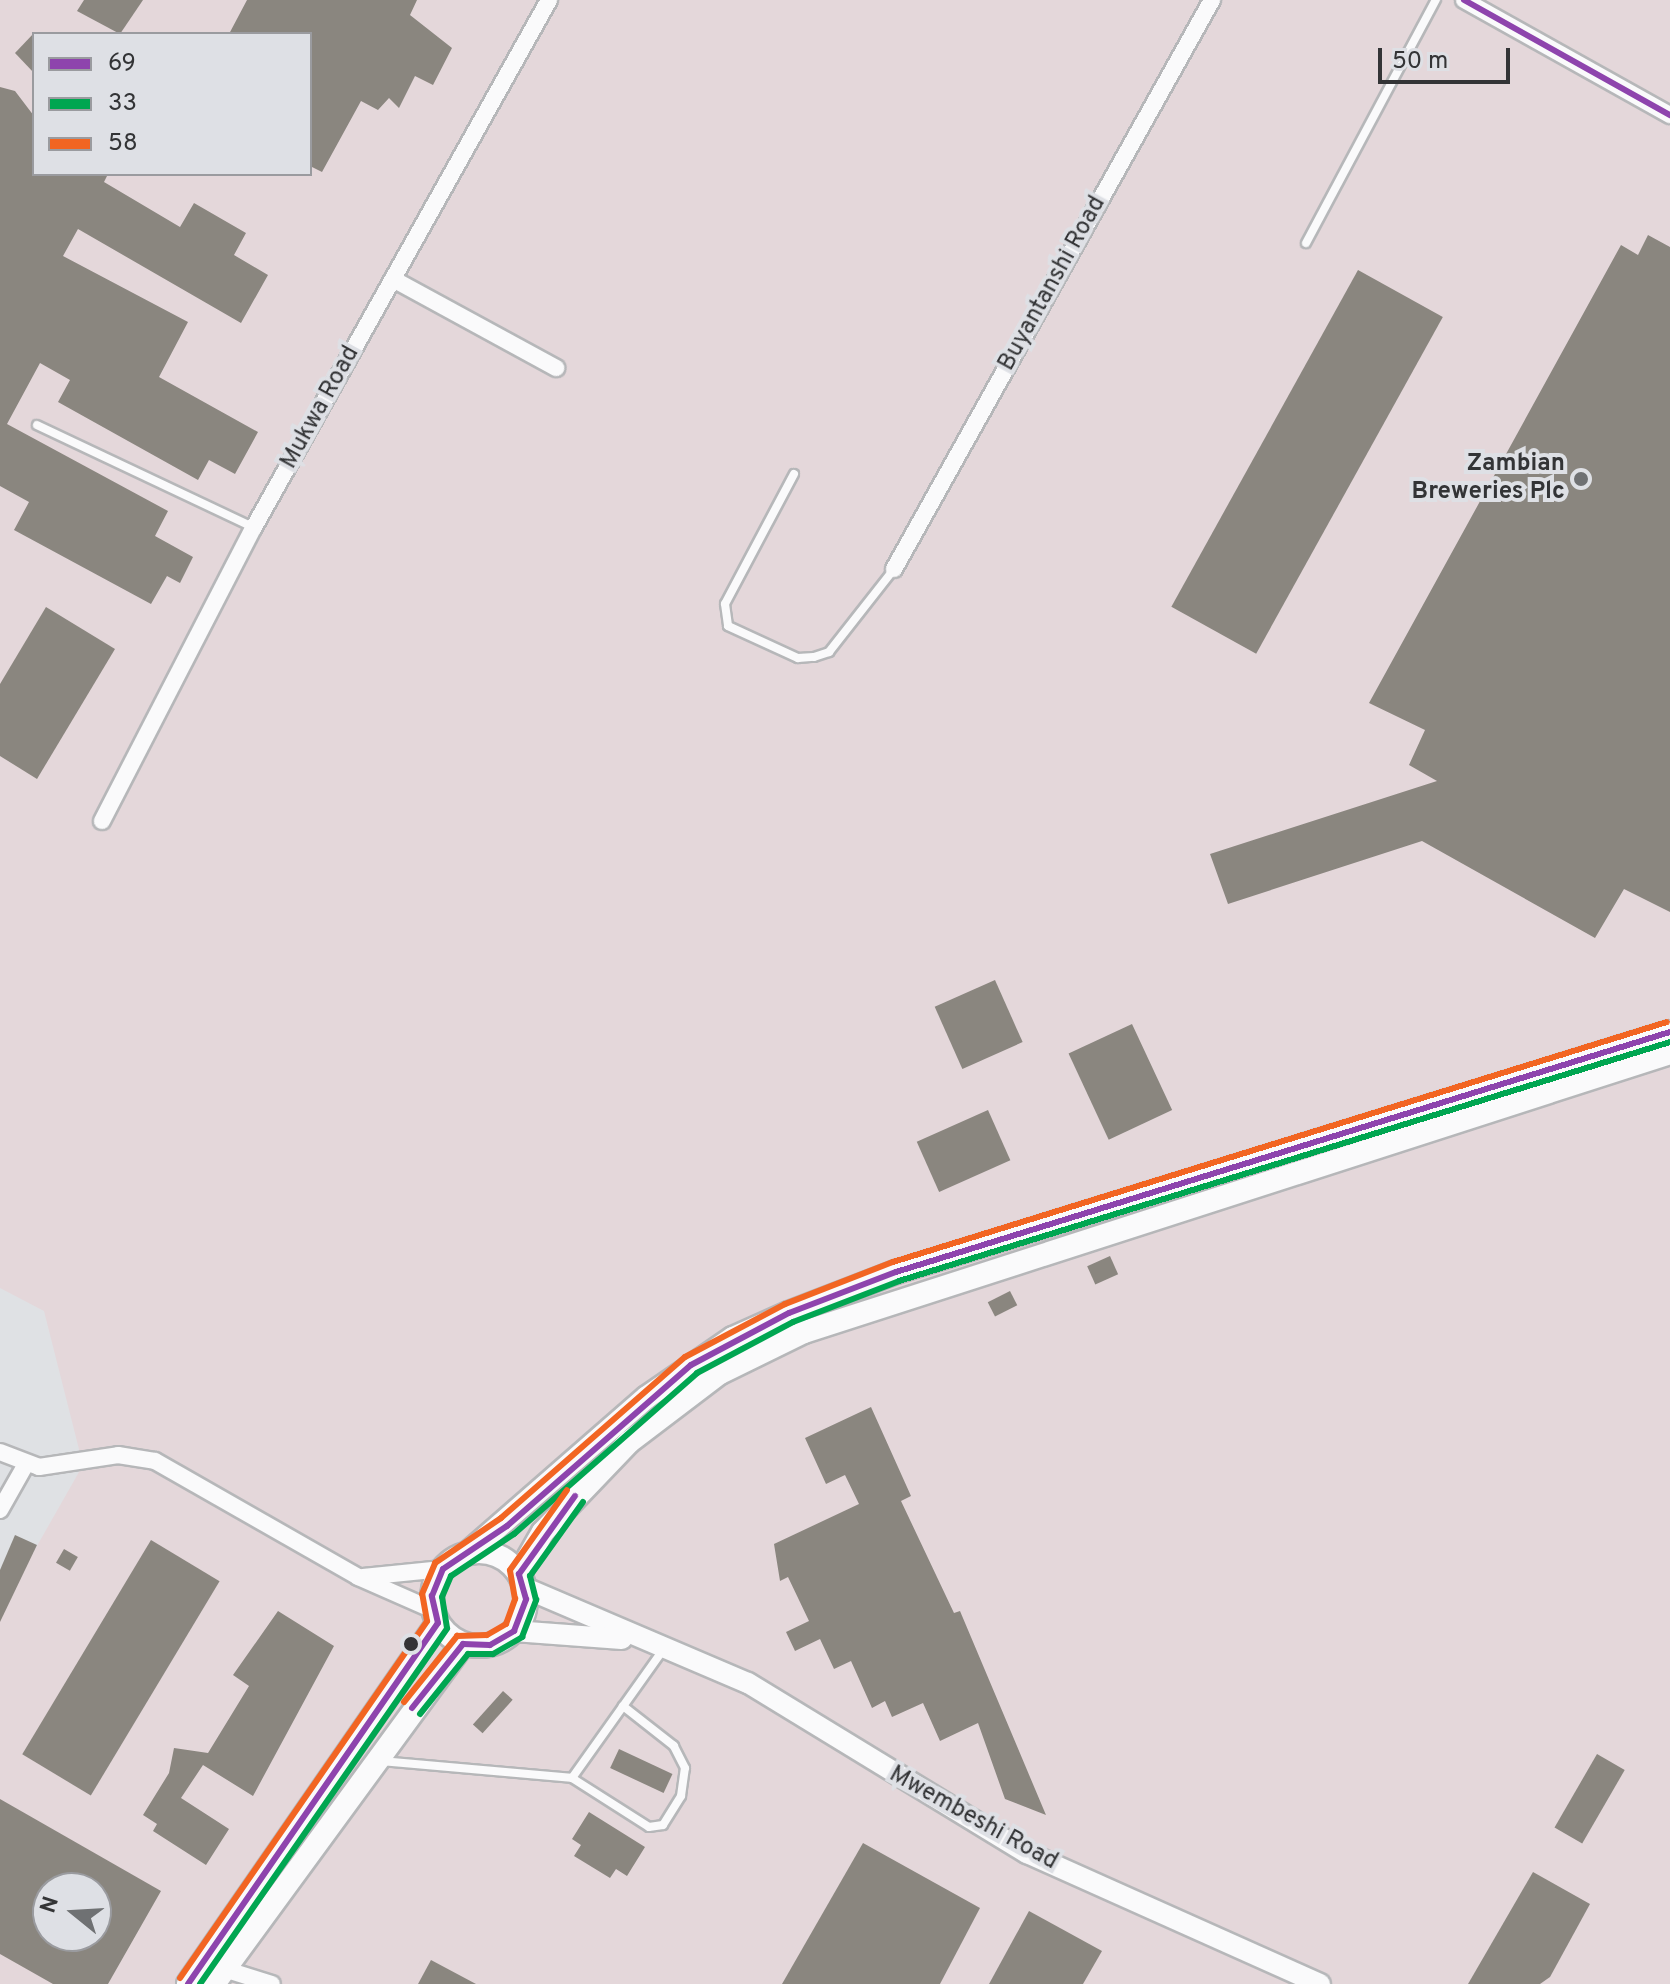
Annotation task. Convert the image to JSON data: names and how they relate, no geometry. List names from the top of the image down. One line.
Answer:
{"streets":{"street":["Buyantanshi Road","Mukwa Road","Mwembeshi Road"]},"places":["Zambian Breweries Plc"],"lines":["transit line 69","transit line 58","transit line 33"],"legend":["69","33","58"],"scale_bar":"50 m","north":"left"}
